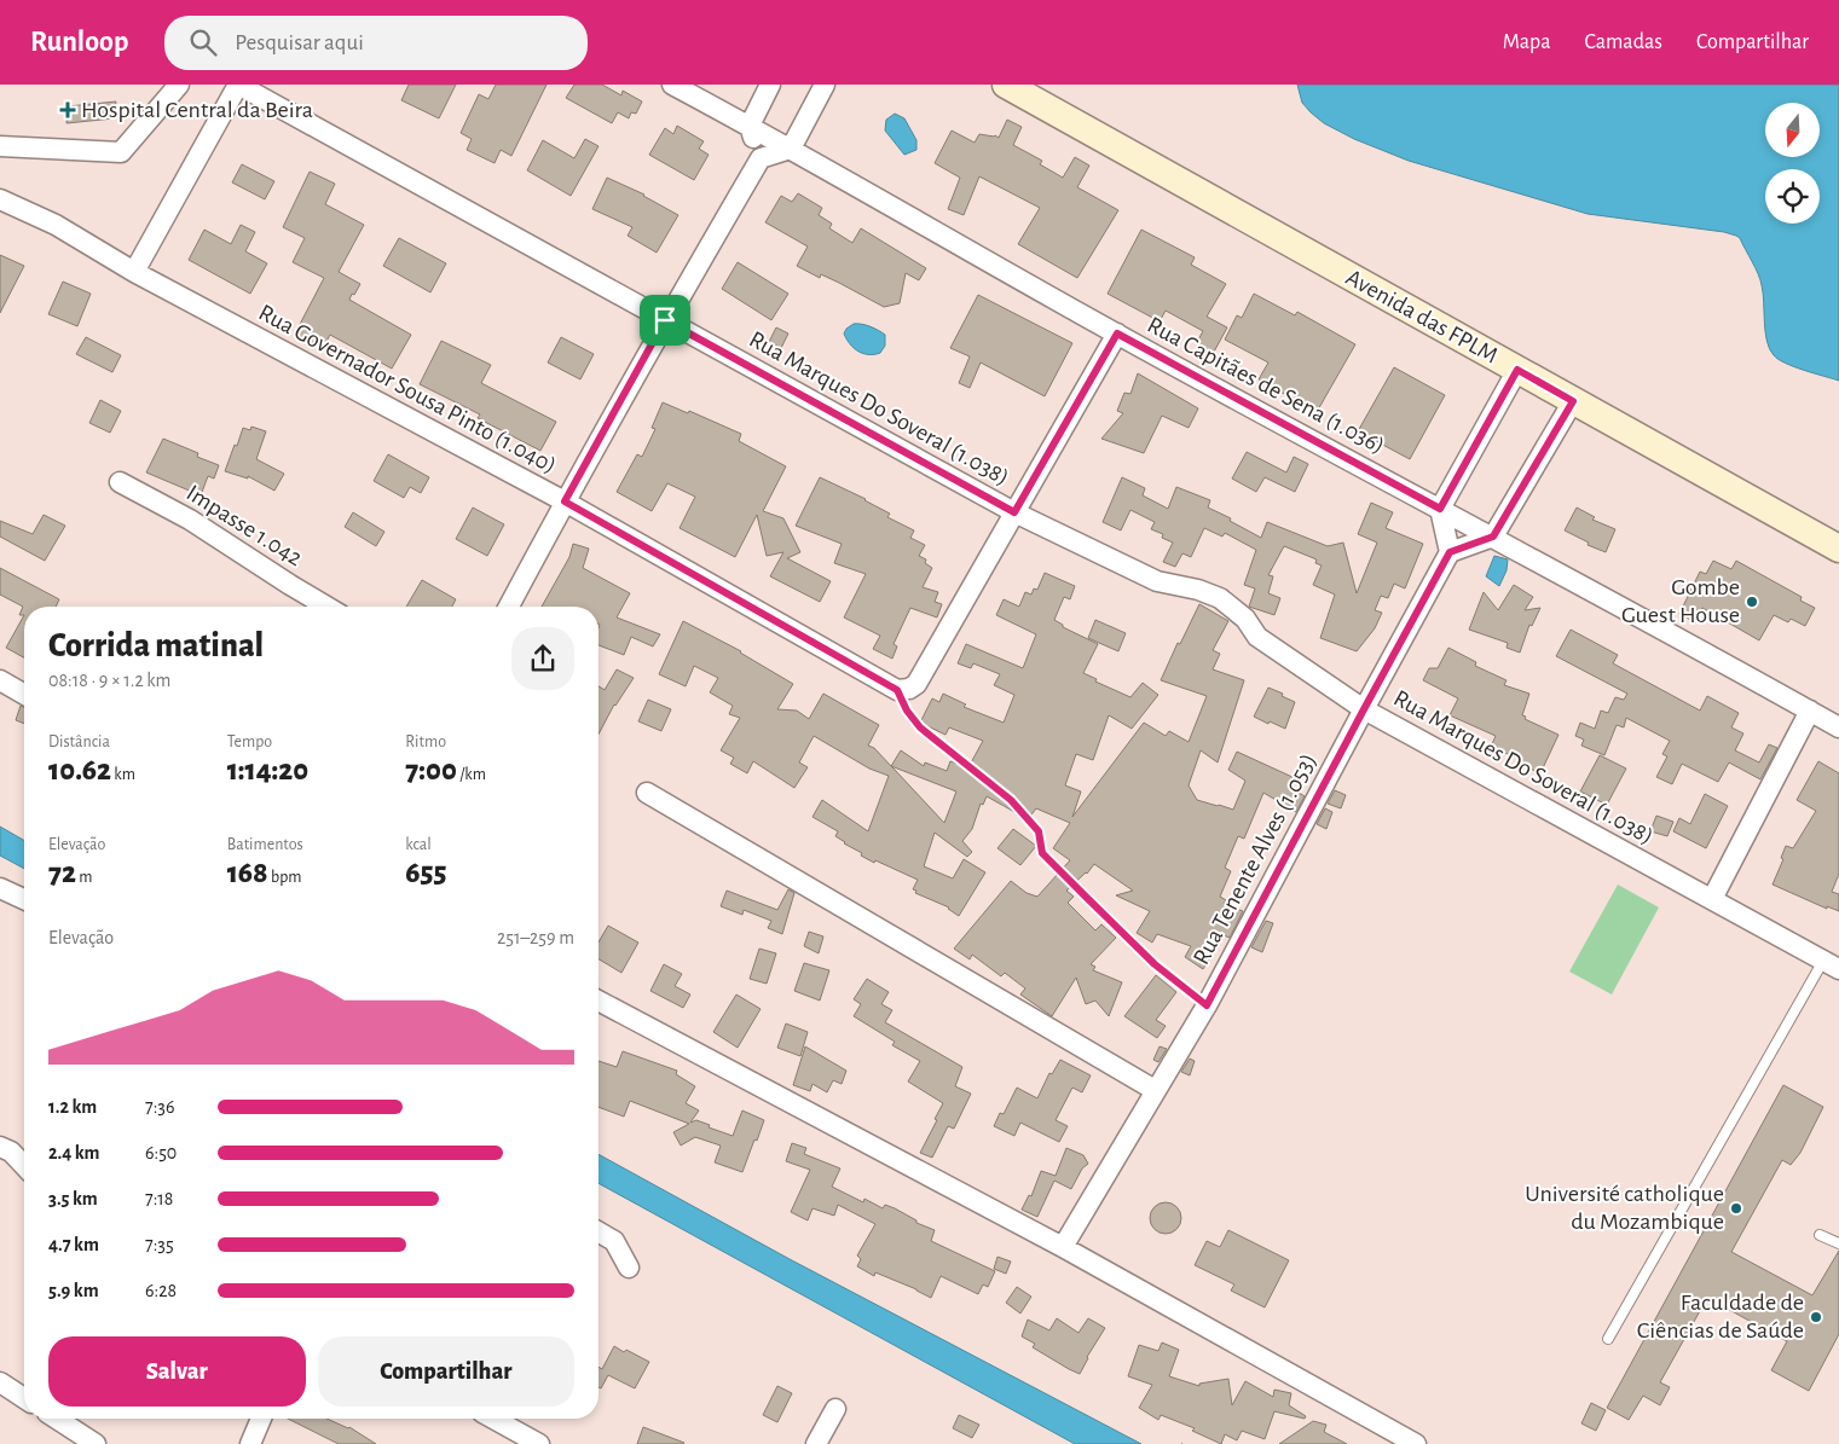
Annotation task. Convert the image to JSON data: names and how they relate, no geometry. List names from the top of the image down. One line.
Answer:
{"streets":{"street":["Avenida das FPLM","Rua Capitães de Sena (1.036)","Rua Governador Sousa Pinto (1.040)","Rua Marques Do Soveral (1.038)","Impasse 1.042","Rua Tenente Alves (1.053)"]},"crossings":[["Rua Marques Do Soveral (1.038)","Rua Tenente Alves (1.053)"]],"places":{"health":["Hospital Central da Beira"],"other":["Gombe Guest House","Université catholique du Mozambique","Faculdade de Ciências de Saúde"]},"north":"bottom","page":{"header":"Runloop","search":"Pesquisar aqui","nav":["Mapa","Camadas","Compartilhar"],"heading":["Corrida matinal","08:18 · 9 × 1.2 km"],"stats":[["Distância","10.62 km"],["Tempo","1:14:20"],["Ritmo","7:00 /km"],["Elevação","72 m"],["Batimentos","168 bpm"],["kcal","655"]],"chart":["Elevação","251–259 m"],"list":[{"name":"1.2 km","note":"7:36"},{"name":"2.4 km","note":"6:50"},{"name":"3.5 km","note":"7:18"},{"name":"4.7 km","note":"7:35"},{"name":"5.9 km","note":"6:28"}],"buttons":["Salvar","Compartilhar"]}}
